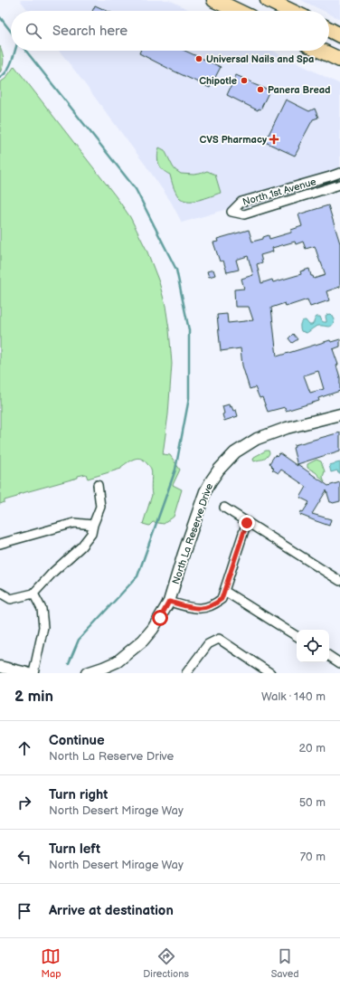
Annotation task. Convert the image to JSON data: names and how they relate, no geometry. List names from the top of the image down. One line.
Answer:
{"streets":{"street":["North 1st Avenue","North La Reserve Drive"]},"places":{"other":["Universal Nails and Spa","Chipotle","Panera Bread"],"health":["CVS Pharmacy"]},"page":{"search":"Search here","heading":["2 min","Walk · 140 m"],"list":[["Continue","North La Reserve Drive","20 m"],["Turn right","North Desert Mirage Way","50 m"],["Turn left","North Desert Mirage Way","70 m"],"Arrive at destination"],"nav":["Map","Directions","Saved"]}}
